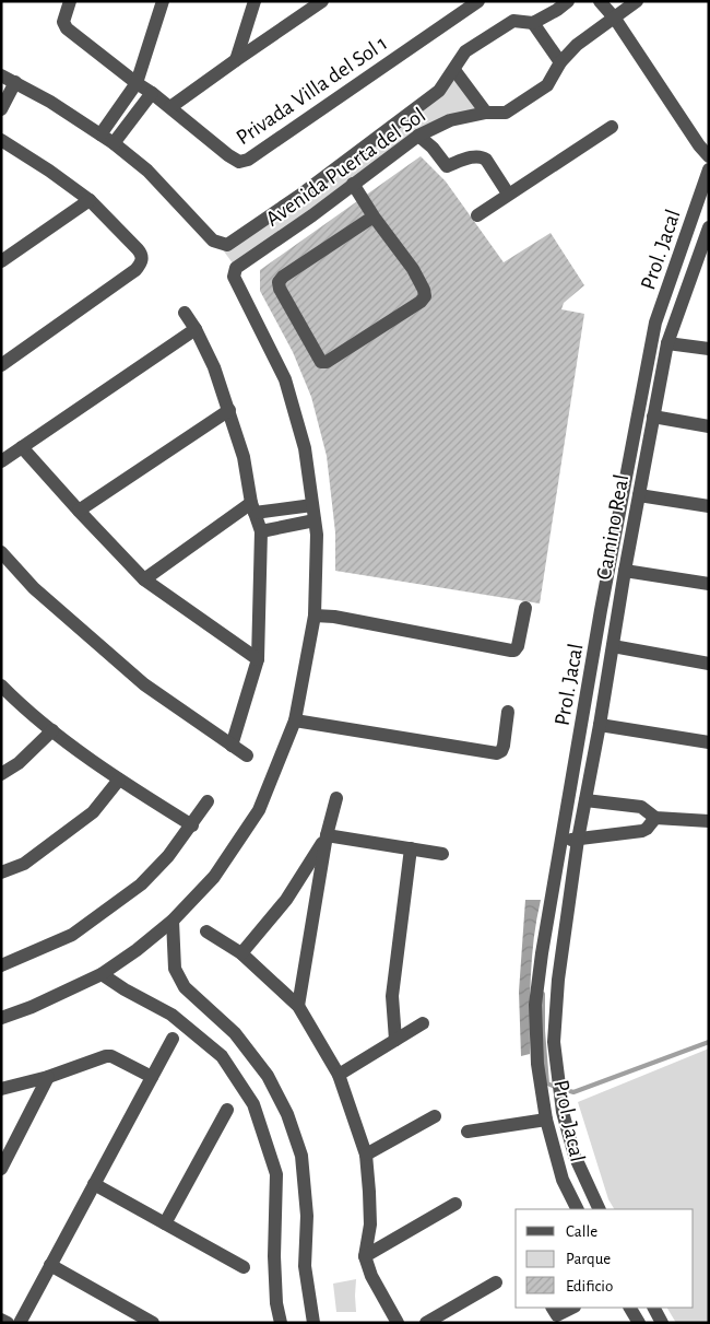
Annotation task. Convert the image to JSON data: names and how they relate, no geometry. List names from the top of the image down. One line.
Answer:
{"streets":{"street":["Privada Villa del Sol 1","Avenida Puerta del Sol","Prol. Jacal","Camino Real"]},"crossings":[["Prol. Jacal","Camino Real"]],"legend":["Calle","Parque","Edificio"]}
